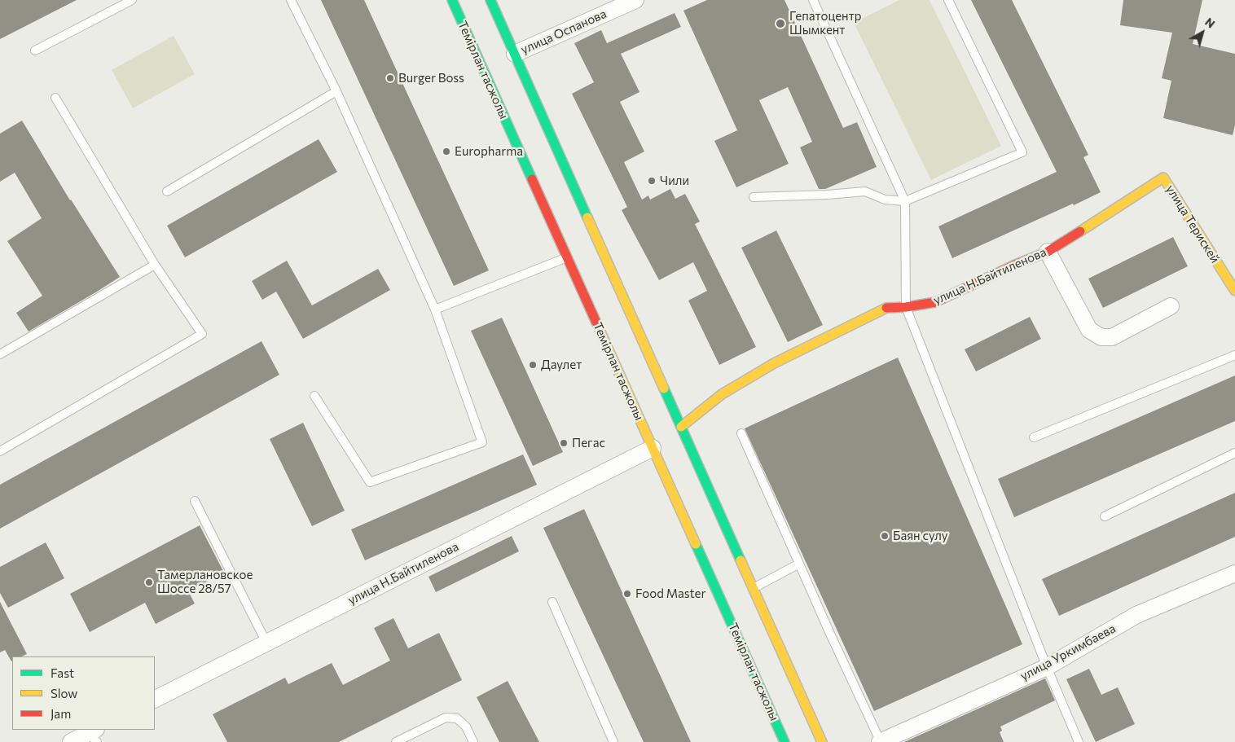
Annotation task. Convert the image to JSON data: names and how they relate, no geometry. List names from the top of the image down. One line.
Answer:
{"streets":{"main road":["Темірлан тасжолы","улица Терискей","улица Н.Байтиленова"],"street":["улица Оспанова","улица Уркимбаева"]},"crossings":[["Темірлан тасжолы","улица Н.Байтиленова"],["улица Терискей","улица Н.Байтиленова"]],"places":["Гепатоцентр Шымкент","Burger Boss","Europharma","Чили","Даулет","Пегас","Баян сулу","Тамерлановское Шоссе 28/57","Food Master"],"legend":["Fast","Slow","Jam"],"north":"top right"}
